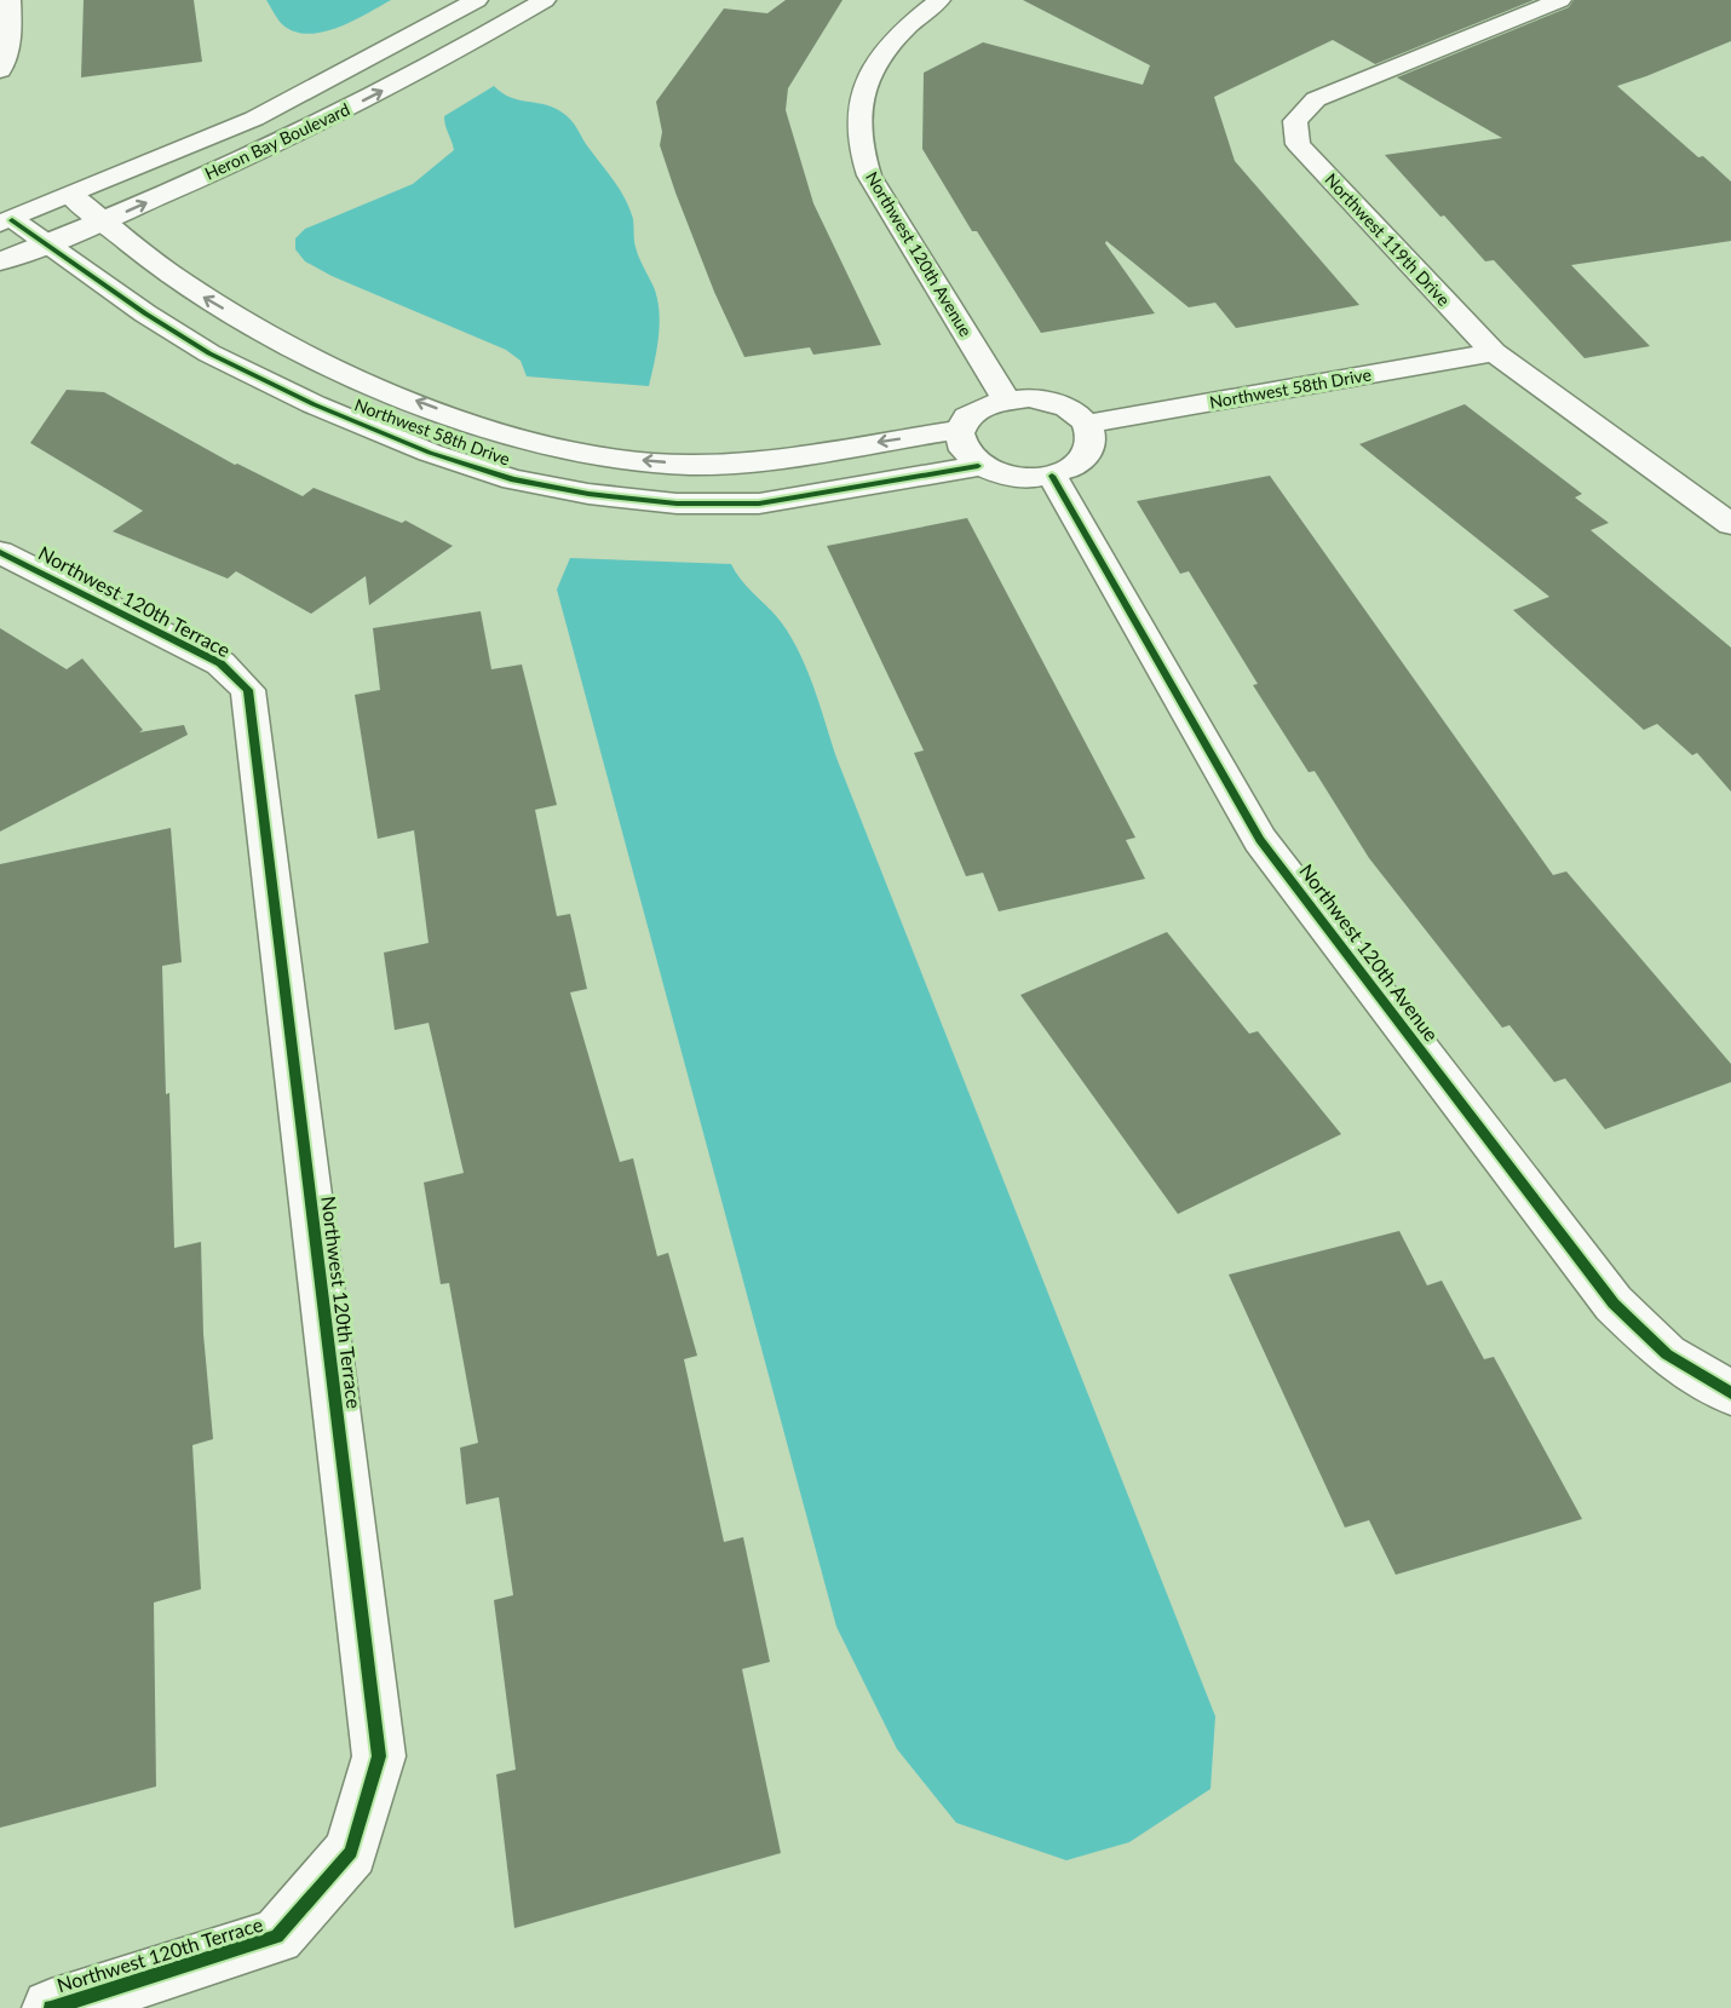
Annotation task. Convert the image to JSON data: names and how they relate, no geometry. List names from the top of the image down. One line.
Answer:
{"streets":{"street":["Heron Bay Boulevard","Northwest 119th Drive","Northwest 120th Avenue","Northwest 58th Drive","Northwest 120th Terrace"]},"crossings":[["Heron Bay Boulevard","Northwest 58th Drive"],["Northwest 119th Drive","Northwest 58th Drive"],["Northwest 120th Avenue","Northwest 58th Drive"]]}
